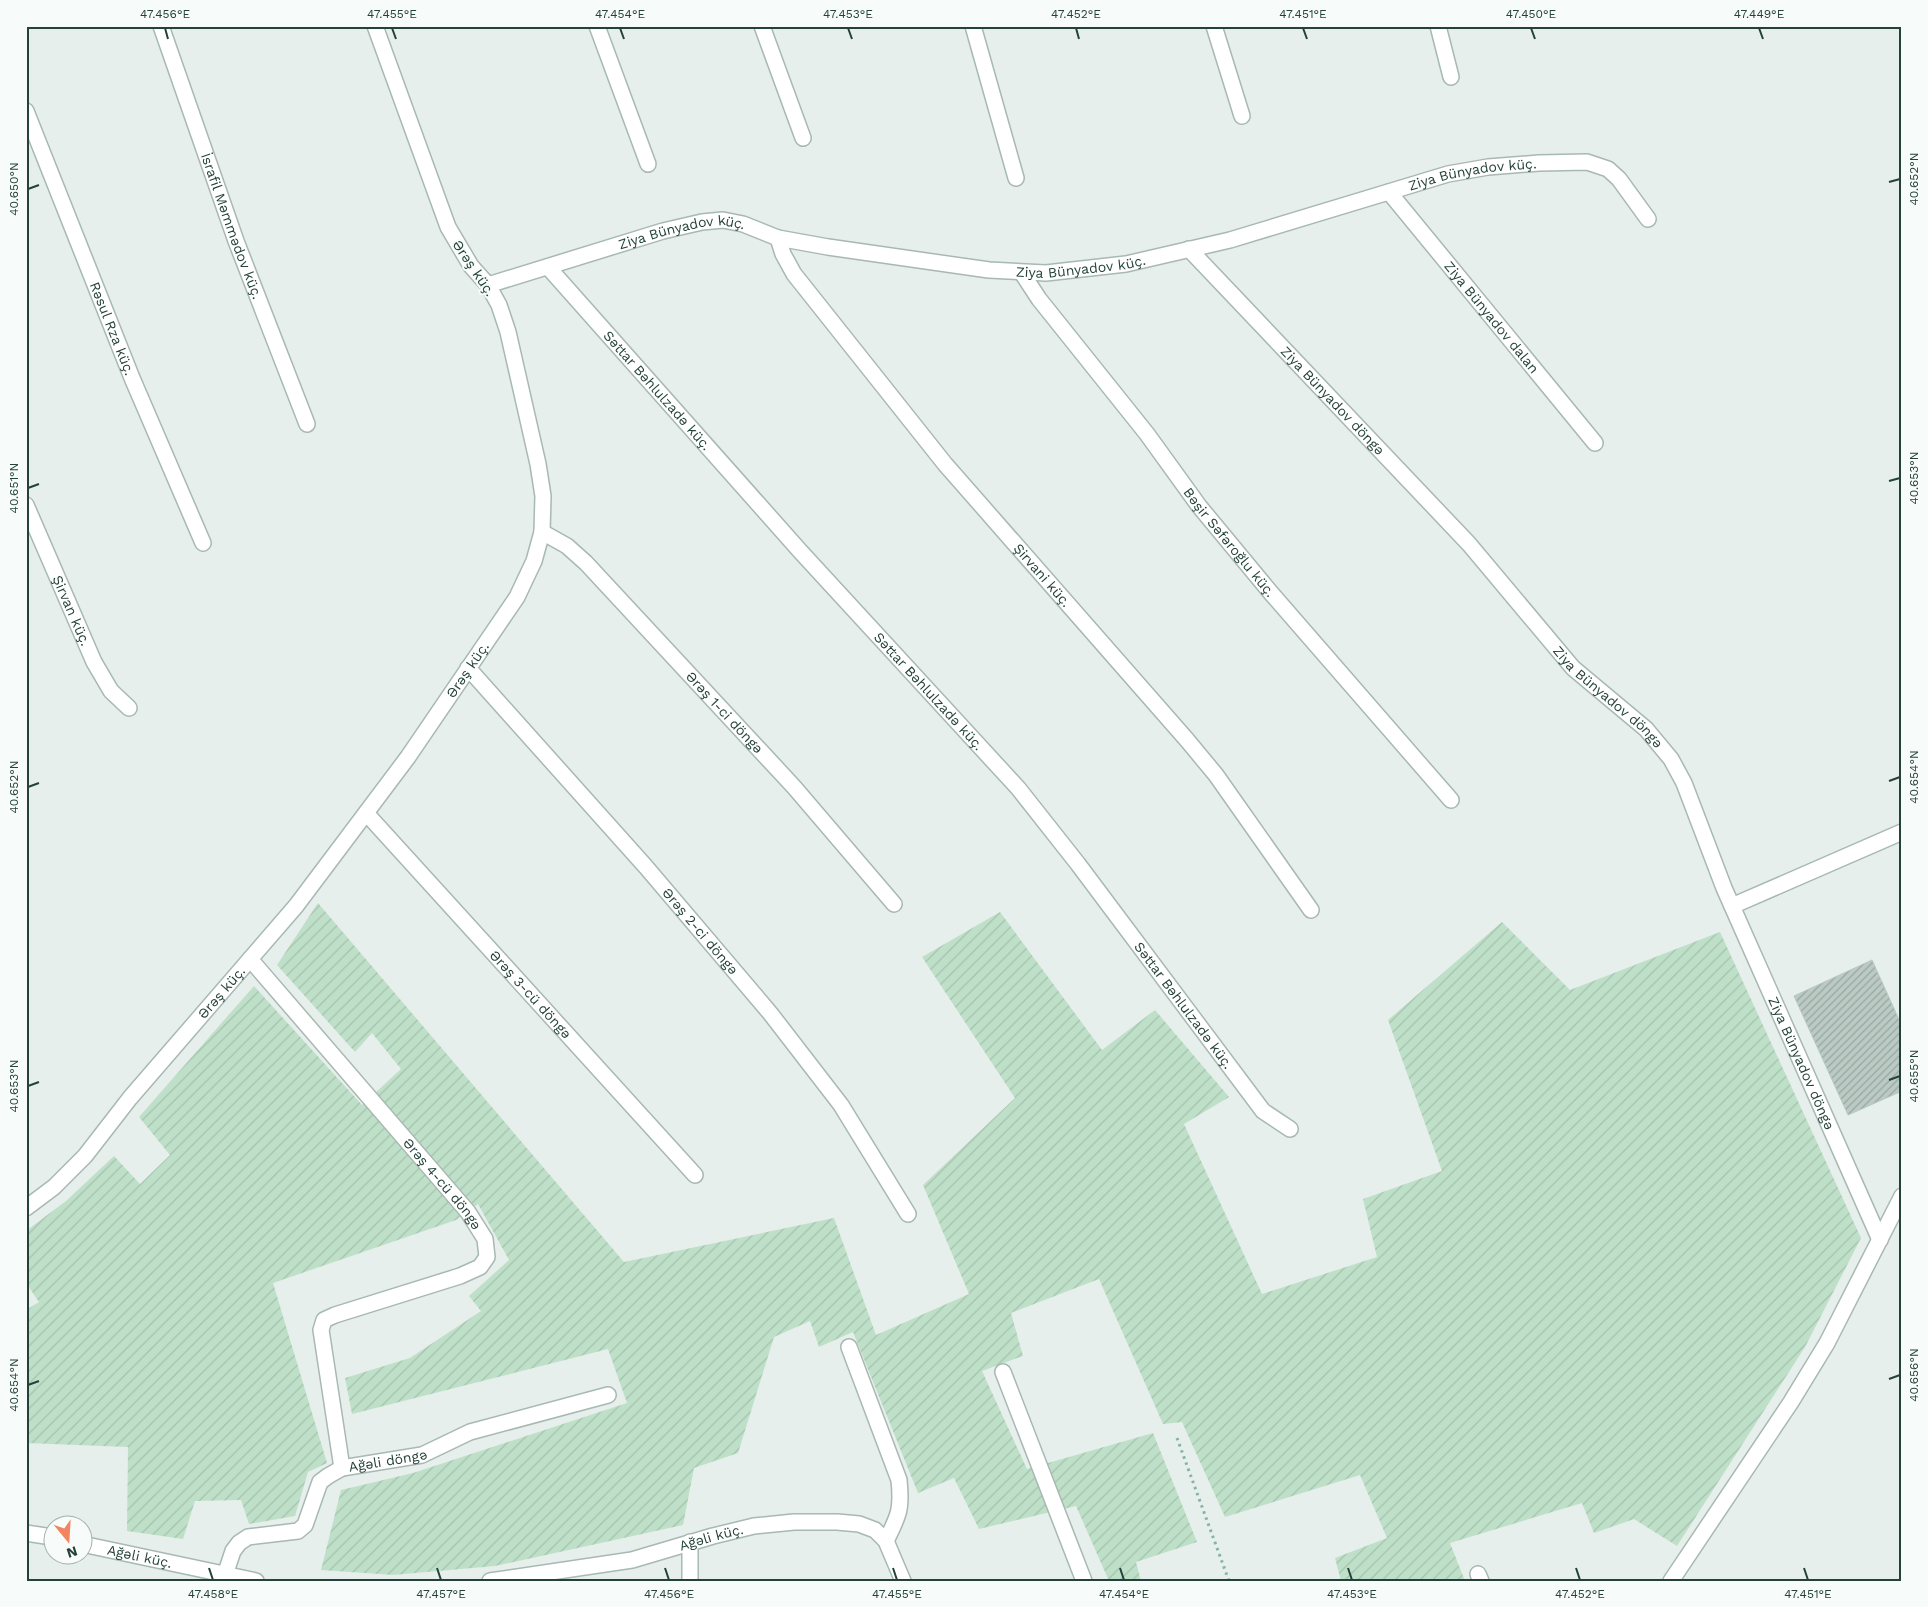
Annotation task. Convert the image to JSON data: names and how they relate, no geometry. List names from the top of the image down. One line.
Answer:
{"streets":{"street":["Ziya Bünyadov küç.","İsrafil Məmmədov küç.","Ərəş küç.","Ziya Bünyadov dalan","Rəsul Rza küç.","Səttar Bəhlulzadə küç.","Ziya Bünyadov döngə","Bəşir Səfəroğlu küç.","Şirvani küç.","Şirvan küç.","Ərəş 1-ci döngə","Ərəş 2-ci döngə","Ərəş 3-cü döngə","Ərəş 4-cü döngə","Ağəli döngə","Ağəli küç."]},"crossings":[["Ziya Bünyadov küç.","Ərəş küç."],["Ziya Bünyadov küç.","Ziya Bünyadov dalan"],["Ziya Bünyadov küç.","Səttar Bəhlulzadə küç."],["Ziya Bünyadov küç.","Ziya Bünyadov döngə"],["Ziya Bünyadov küç.","Bəşir Səfəroğlu küç."],["Ziya Bünyadov küç.","Şirvani küç."],["Ərəş küç.","Ərəş 1-ci döngə"],["Ərəş küç.","Ərəş 2-ci döngə"],["Ərəş küç.","Ərəş 3-cü döngə"],["Ərəş küç.","Ərəş 4-cü döngə"],["Ərəş 4-cü döngə","Ağəli döngə"],["Ağəli döngə","Ağəli küç."]],"north":"bottom","coordinates":["47.456°E","47.455°E","47.454°E","47.453°E","47.452°E","47.451°E","47.450°E","47.449°E","40.652°N","40.650°N","40.653°N","40.651°N","40.654°N","40.655°N","40.656°N","47.458°E","47.457°E"]}
